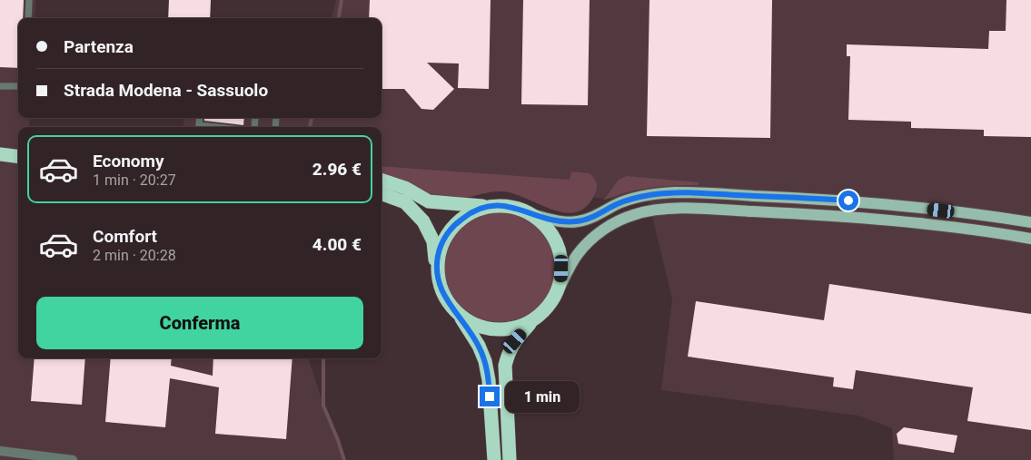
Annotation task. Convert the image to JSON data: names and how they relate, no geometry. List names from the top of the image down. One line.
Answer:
{"page":{"banner":["Partenza","Strada Modena - Sassuolo"],"list":[{"name":"Economy","note":"1 min · 20:27","value":"2.96 €"},{"name":"Comfort","note":"2 min · 20:28","value":"4.00 €"}],"buttons":"Conferma","bubble":"1 min"}}
